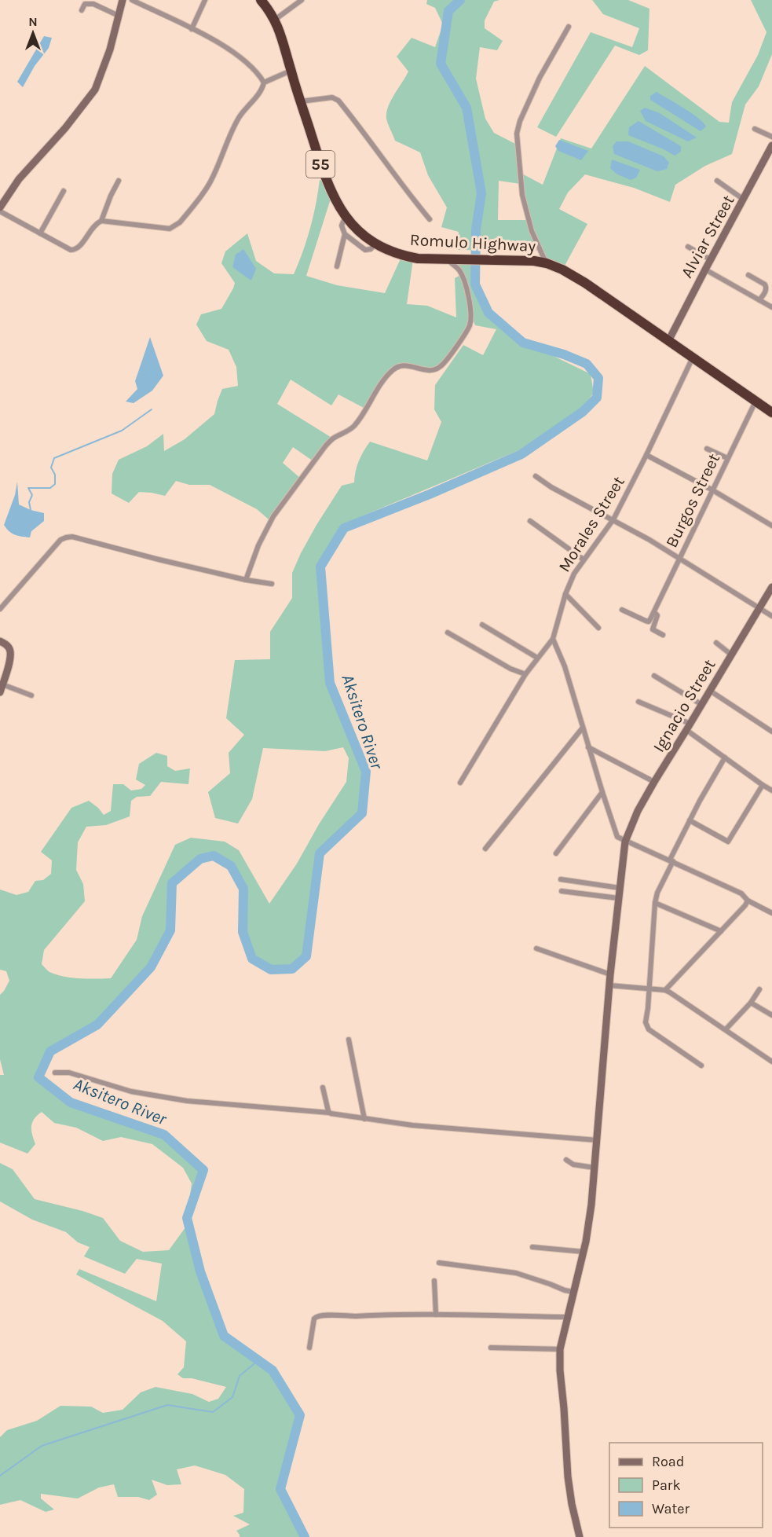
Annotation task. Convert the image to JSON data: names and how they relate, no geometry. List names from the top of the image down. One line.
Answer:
{"streets":{"highway":["55","Romulo Highway"],"street":["Alviar Street","Burgos Street","Morales Street","Ignacio Street"]},"crossings":[["Alviar Street","Romulo Highway"],["Romulo Highway","Burgos Street"],["Romulo Highway","Morales Street"]],"water":["Aksitero River"],"legend":["Road","Park","Water"],"north":"top"}
